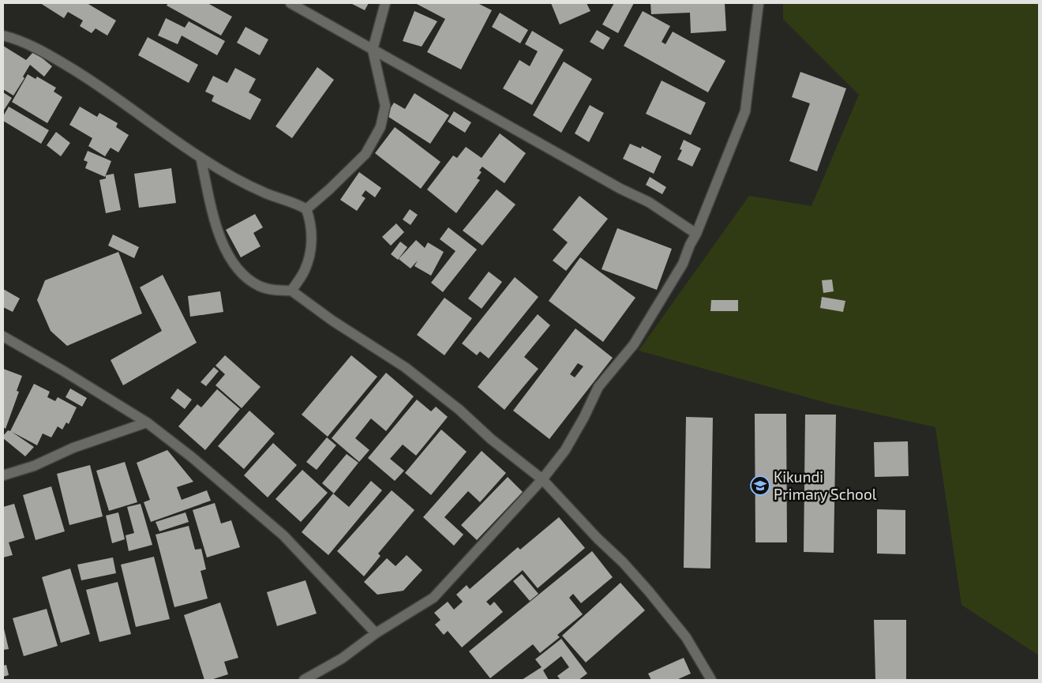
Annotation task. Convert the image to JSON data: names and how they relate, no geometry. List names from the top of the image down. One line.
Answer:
{"places":{"school or university":["Kikundi Primary School"]}}
